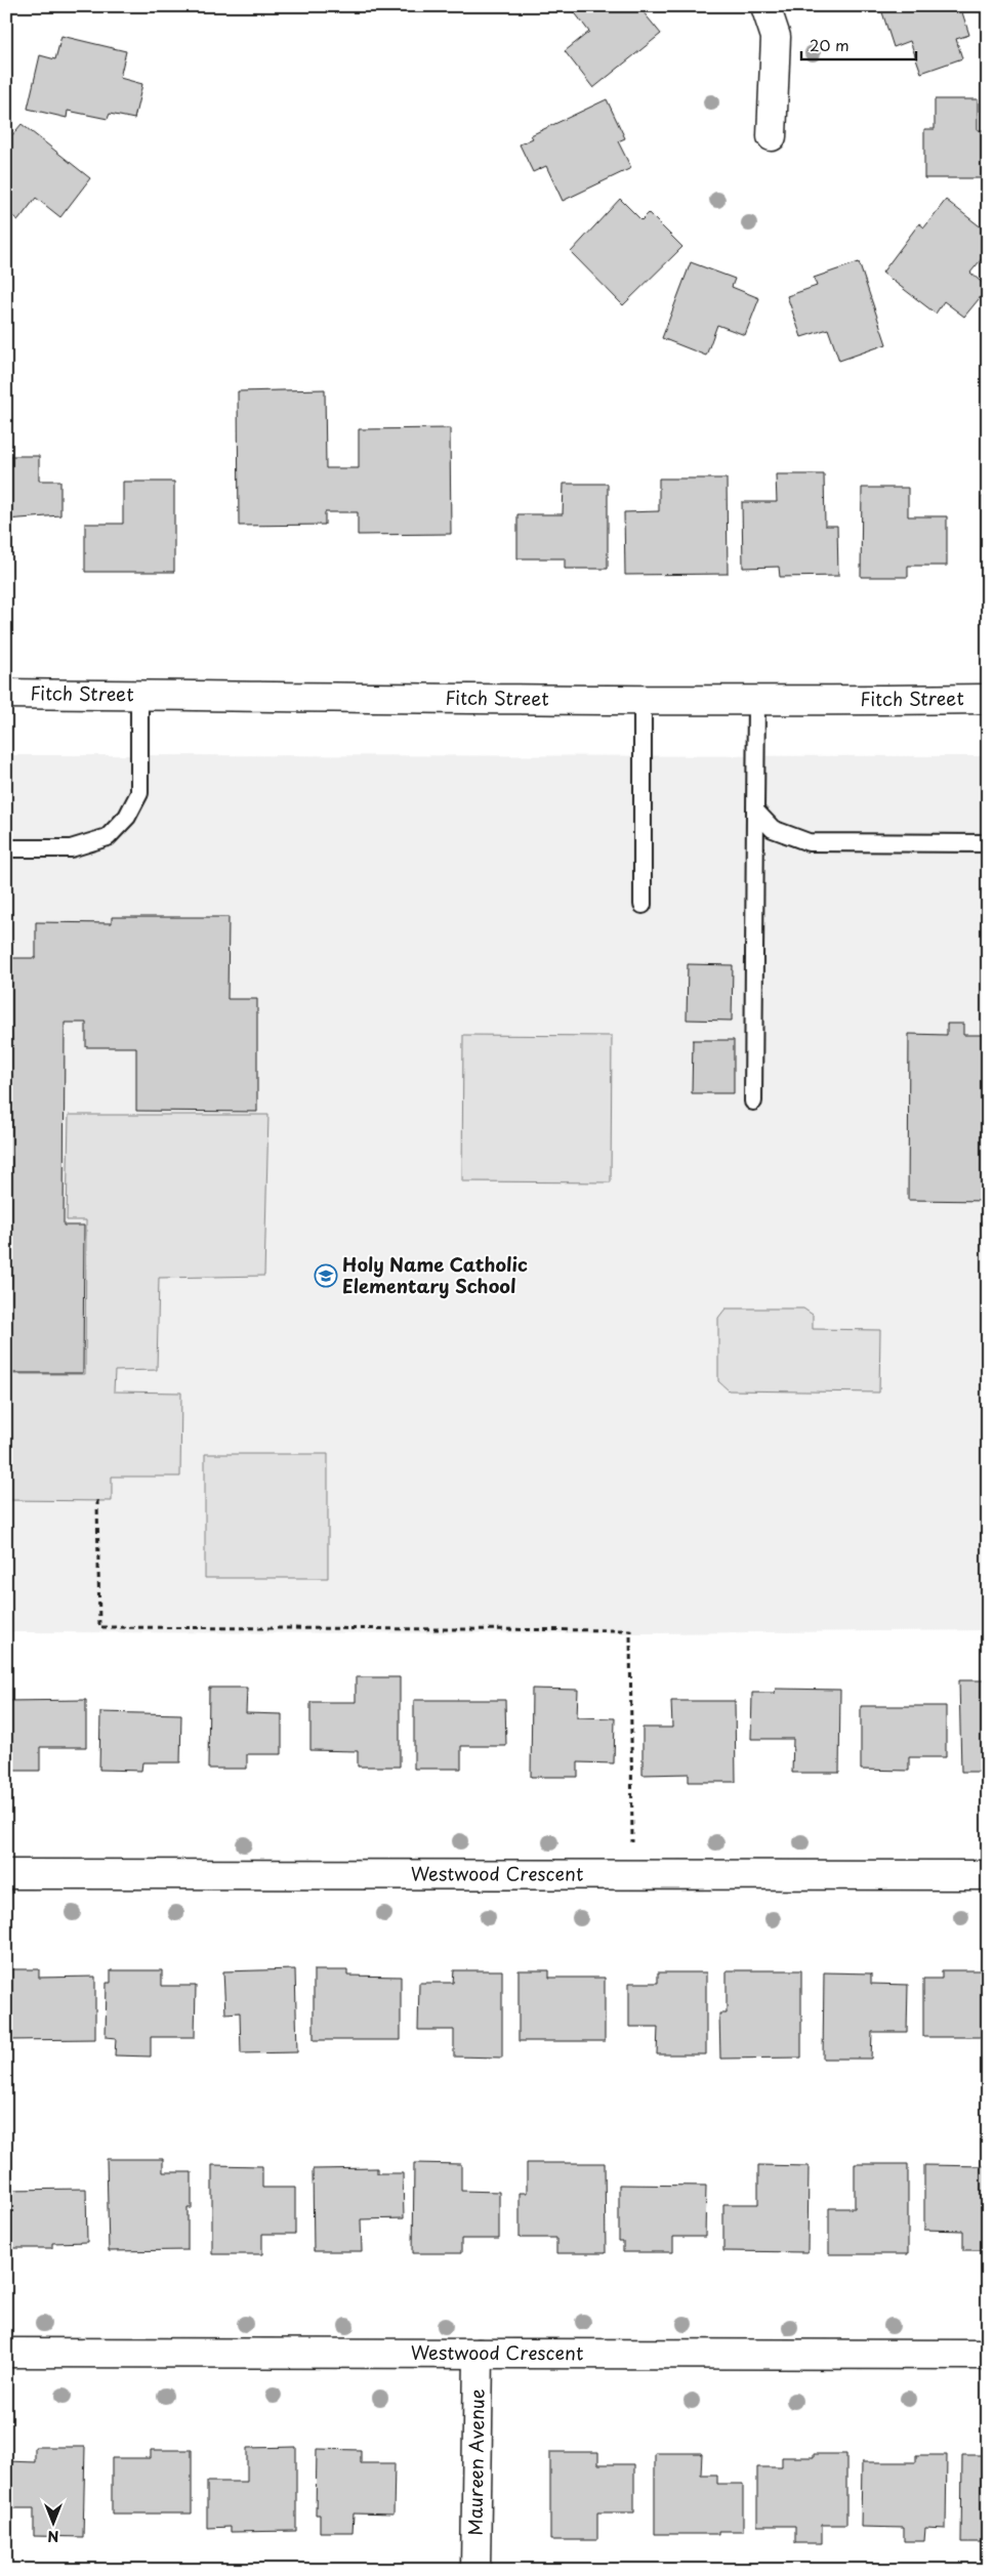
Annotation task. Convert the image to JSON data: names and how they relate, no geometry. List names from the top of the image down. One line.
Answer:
{"streets":{"street":["Fitch Street","Westwood Crescent","Maureen Avenue"]},"crossings":[["Westwood Crescent","Maureen Avenue"]],"places":{"school or university":["Holy Name Catholic Elementary School"]},"scale_bar":"20 m","north":"bottom"}
